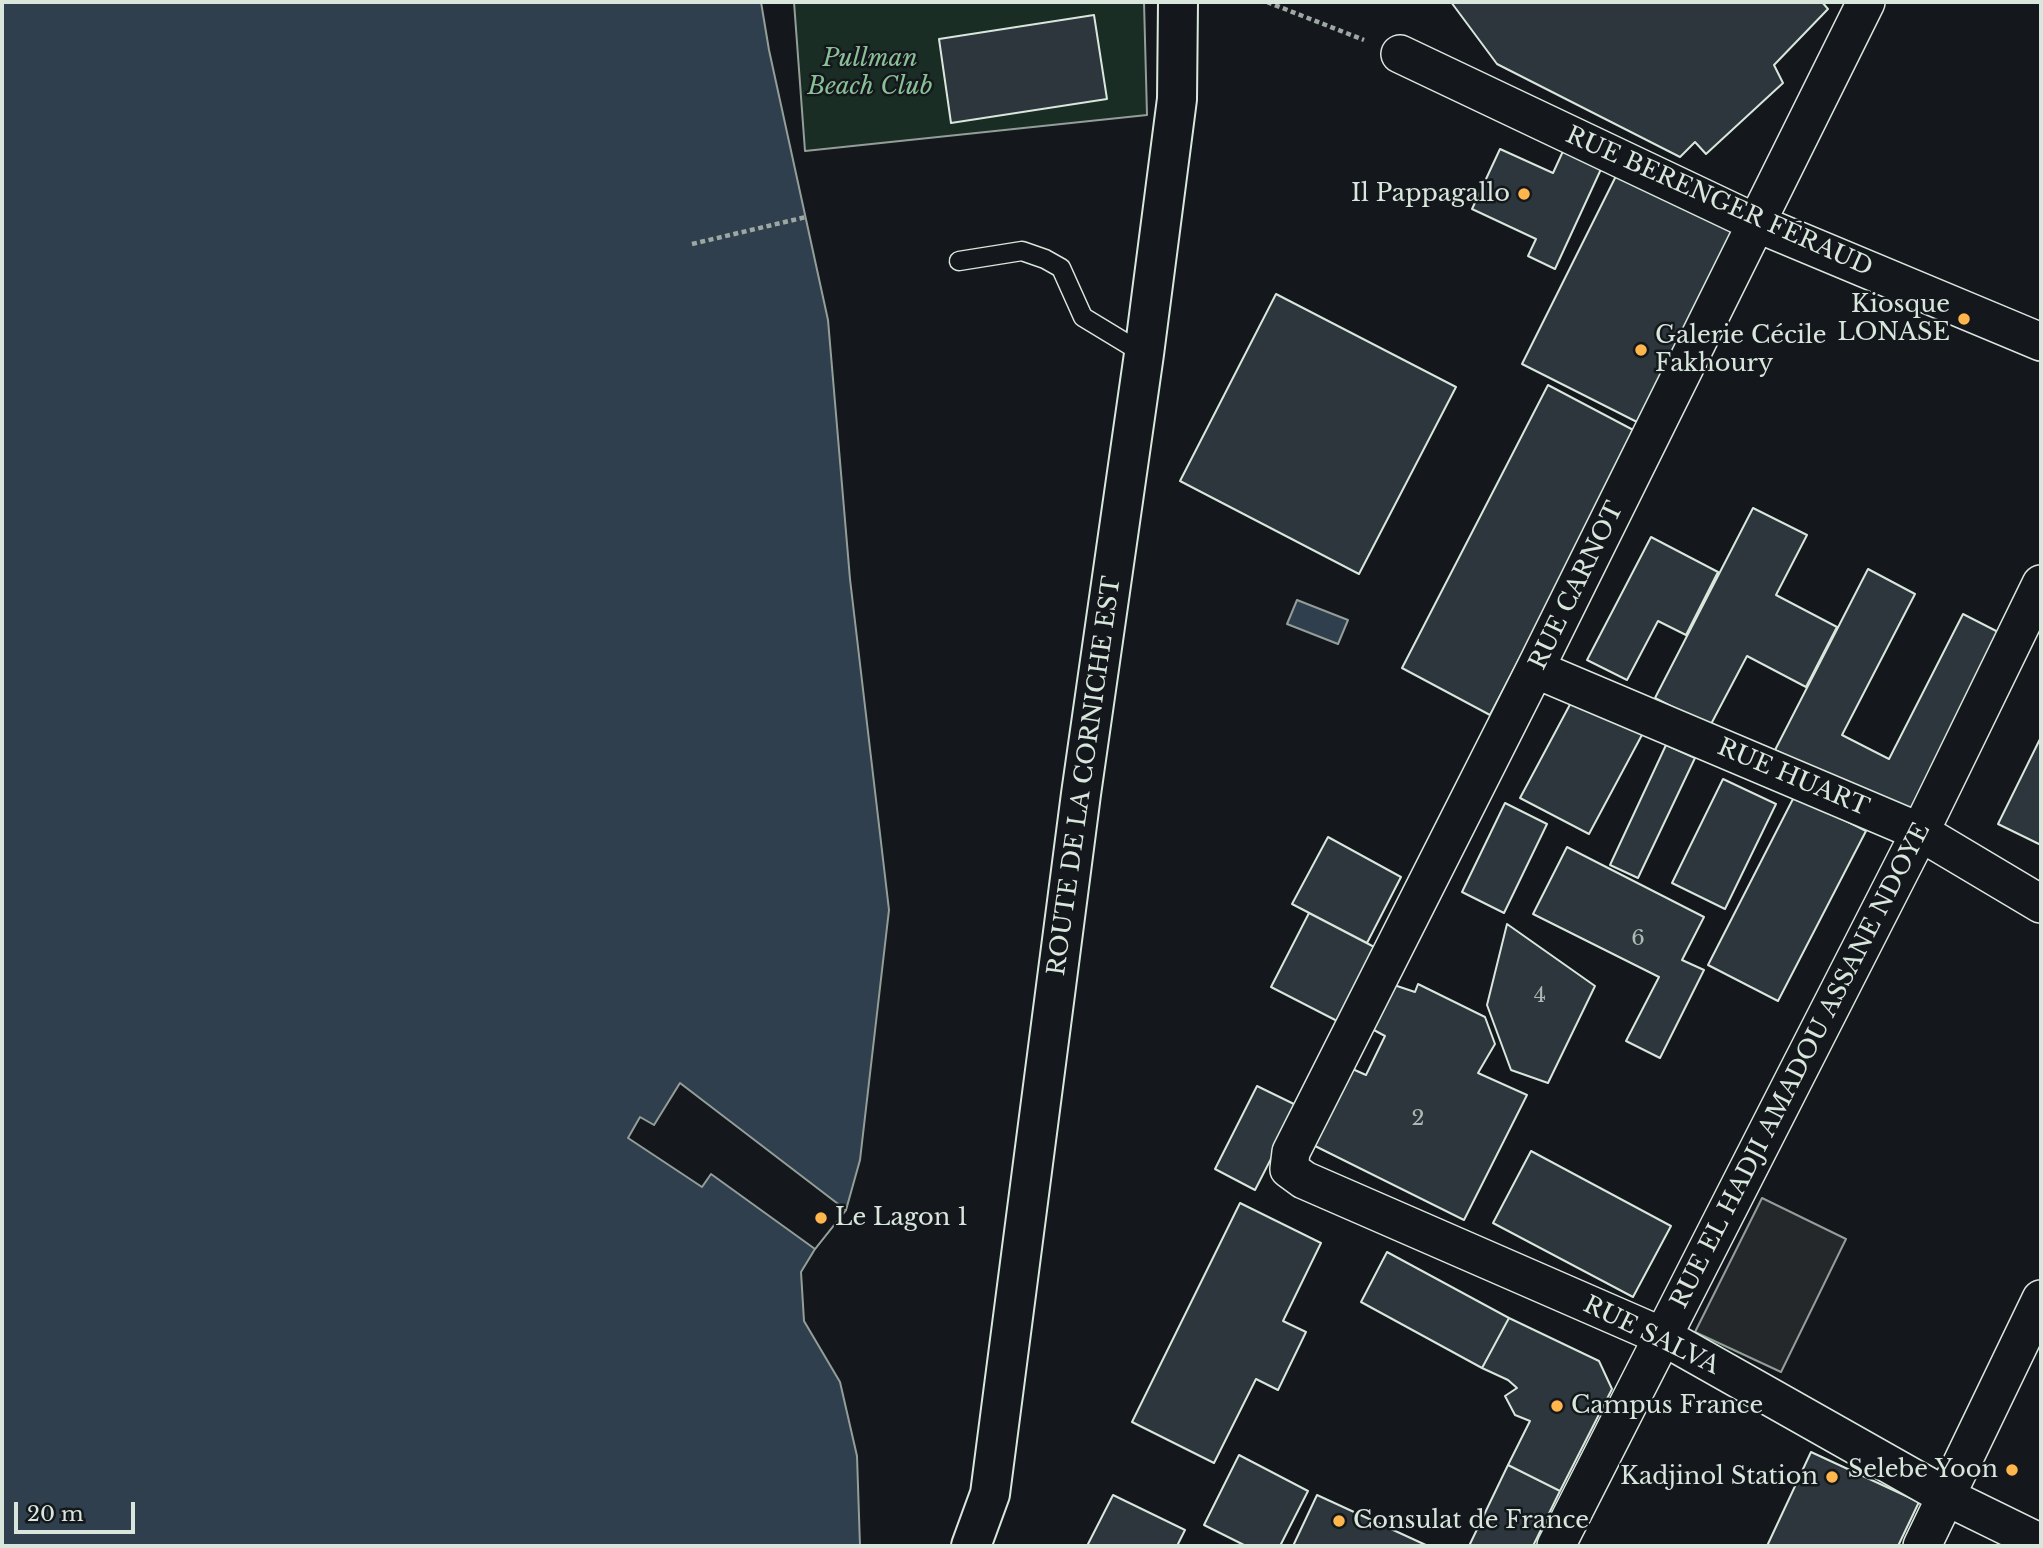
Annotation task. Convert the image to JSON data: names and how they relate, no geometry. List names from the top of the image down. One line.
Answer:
{"streets":{"street":["RUE BERENGER FÉRAUD","RUE CARNOT","ROUTE DE LA CORNICHE EST","RUE HUART","RUE EL HADJI AMADOU ASSANE NDOYE","RUE SALVA"]},"crossings":[["RUE BERENGER FÉRAUD","RUE CARNOT"],["RUE CARNOT","RUE HUART"],["RUE CARNOT","RUE SALVA"],["RUE HUART","RUE EL HADJI AMADOU ASSANE NDOYE"],["RUE EL HADJI AMADOU ASSANE NDOYE","RUE SALVA"]],"parks":["Pullman Beach Club"],"places":["Il Pappagallo","Kiosque LONASE","Galerie Cécile Fakhoury","Le Lagon 1","Campus France","Selebe Yoon","Kadjinol Station","Consulat de France"],"house_numbers":["6","4","2"],"scale_bar":"20 m"}
